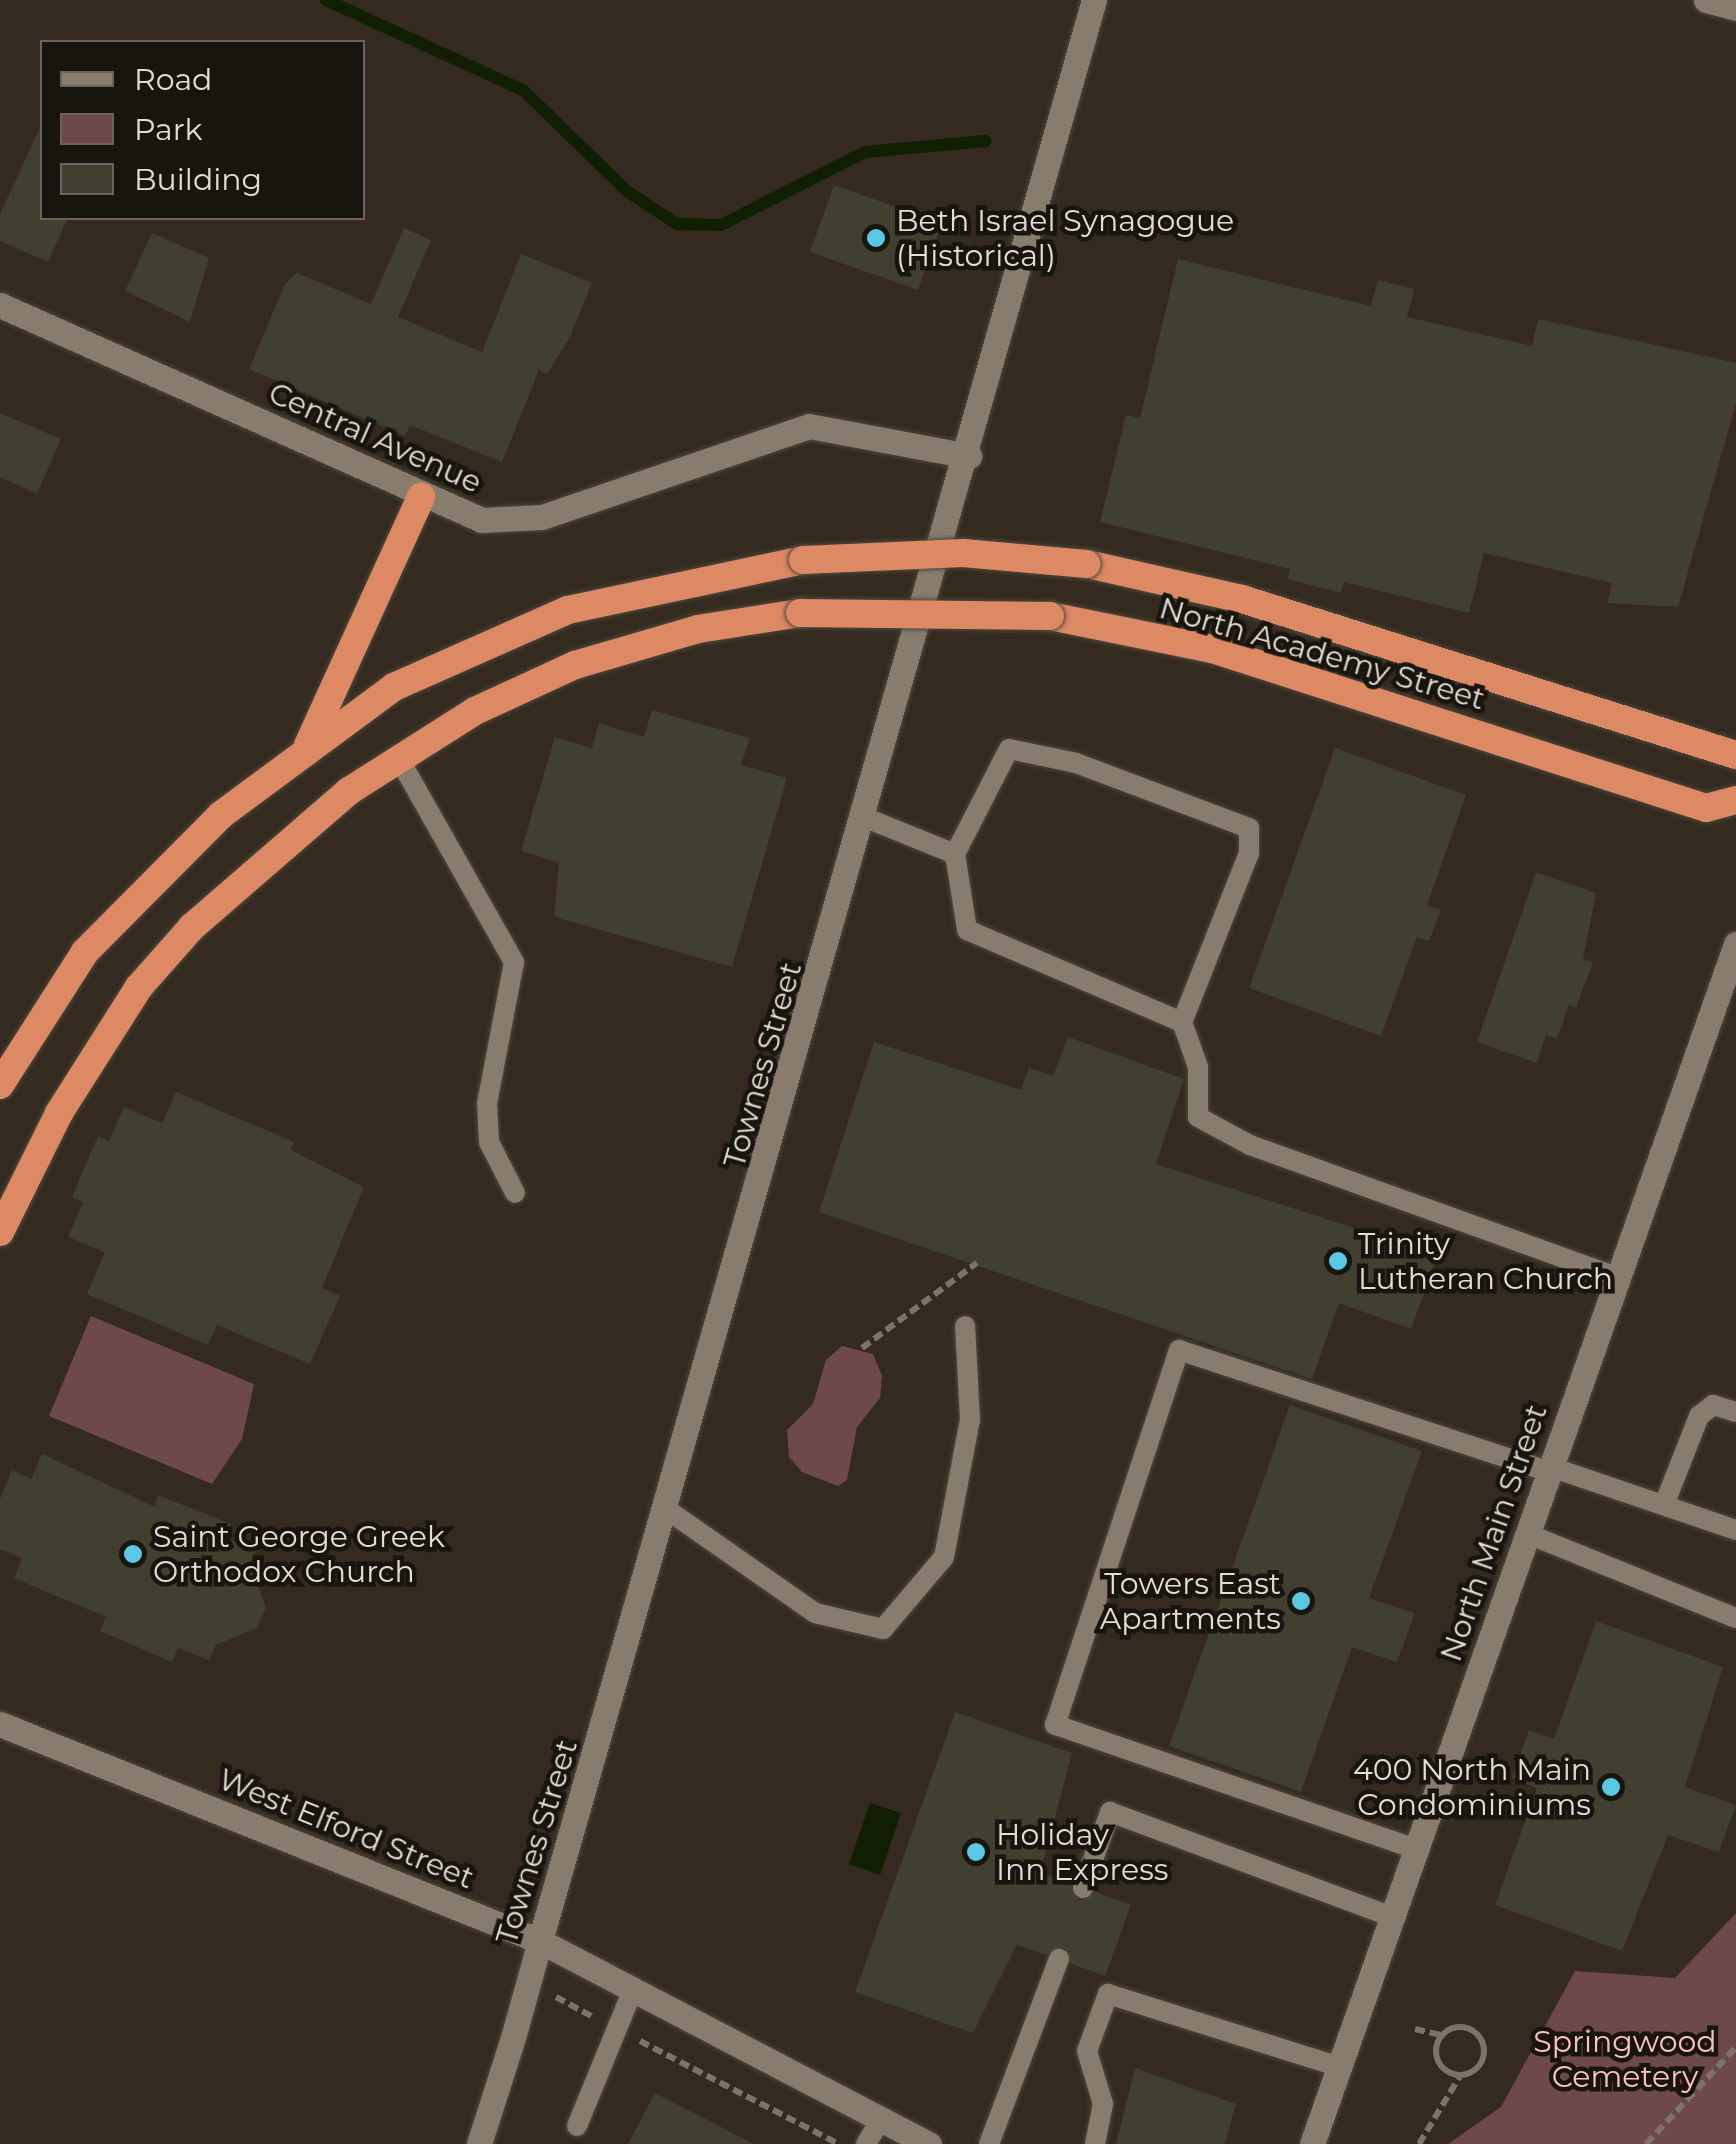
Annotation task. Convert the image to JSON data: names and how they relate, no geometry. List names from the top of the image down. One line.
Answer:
{"streets":{"highway":["North Academy Street"],"street":["Central Avenue","Townes Street","North Main Street","West Elford Street"]},"crossings":[["Central Avenue","Townes Street"],["Townes Street","West Elford Street"]],"parks":["Springwood Cemetery"],"places":["Beth Israel Synagogue (Historical)","Trinity Lutheran Church","Saint George Greek Orthodox Church","Towers East Apartments","400 North Main Condominiums","Holiday Inn Express"],"legend":["Road","Park","Building"]}
